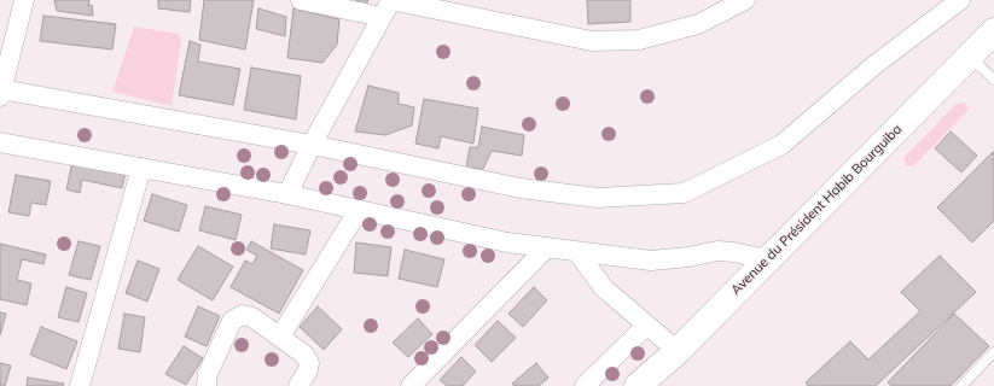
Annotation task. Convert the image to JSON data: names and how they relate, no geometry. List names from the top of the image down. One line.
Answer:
{"streets":{"main road":["Avenue du Président Habib Bourguiba"]}}
